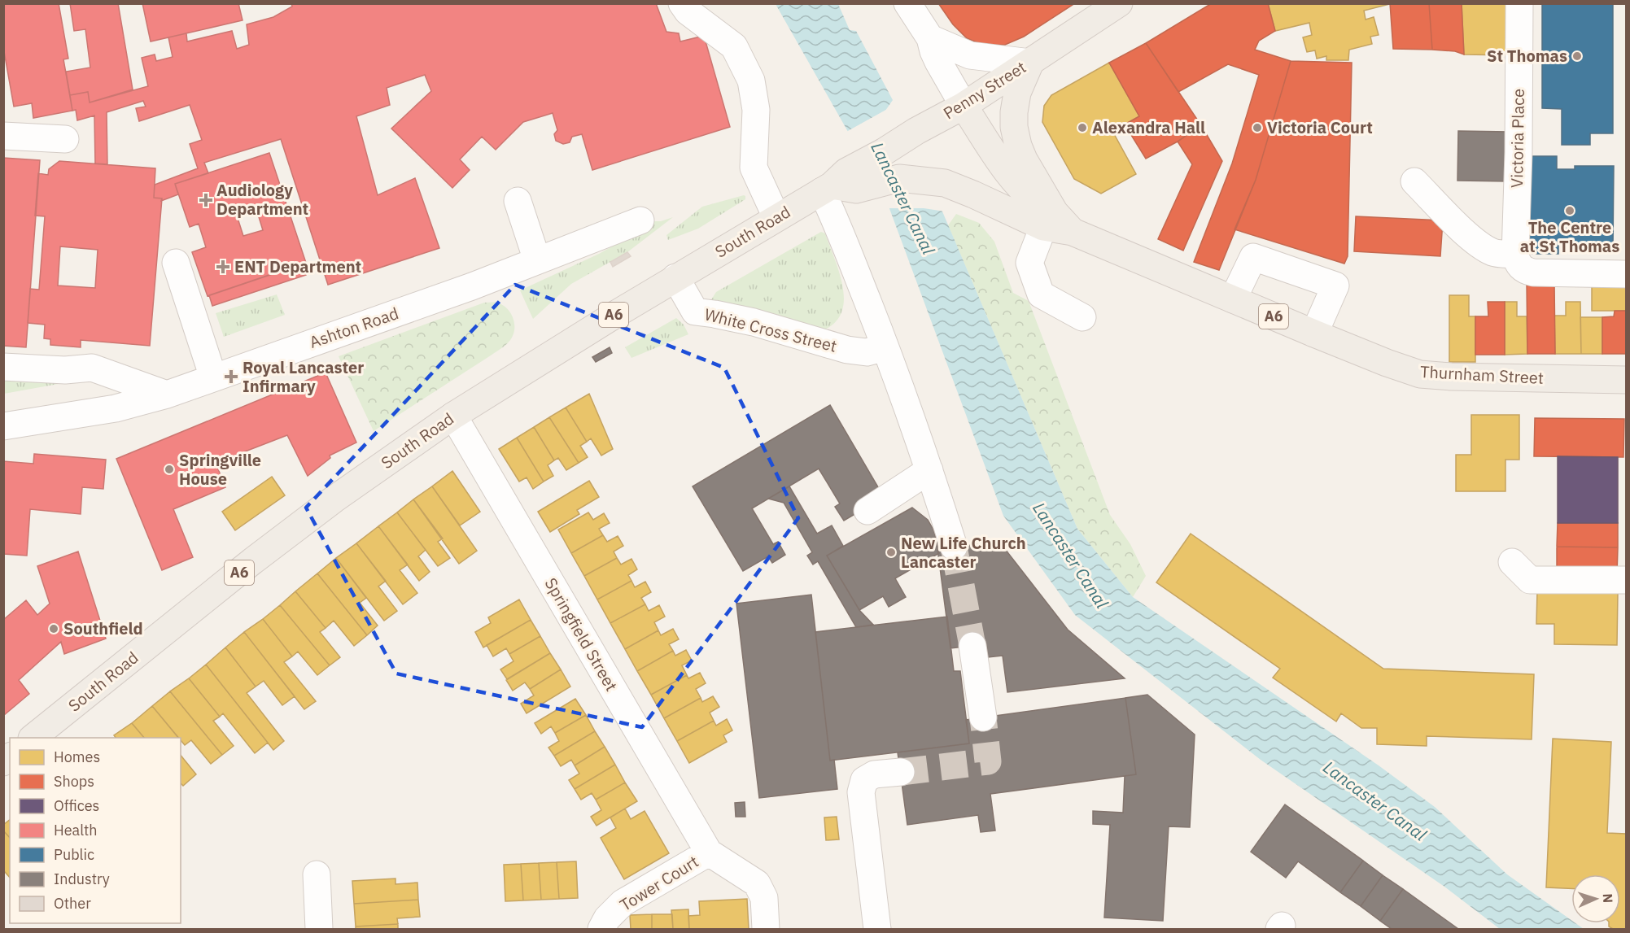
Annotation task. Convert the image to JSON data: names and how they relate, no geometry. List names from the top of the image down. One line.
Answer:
{"streets":{"main road":["Penny Street","South Road","A6","Thurnham Street"],"street":["Victoria Place","Ashton Road","White Cross Street","Springfield Street","Tower Court"]},"crossings":[["Penny Street","South Road"],["Penny Street","Thurnham Street"],["South Road","White Cross Street"],["South Road","Thurnham Street"],["South Road","Springfield Street"],["Springfield Street","Tower Court"]],"water":["Lancaster Canal"],"places":{"other":["St Thomas","Alexandra Hall","Victoria Court","The Centre at St Thomas","Springville House","New Life Church Lancaster","Southfield"],"health":["Audiology Department","ENT Department","Royal Lancaster Infirmary"]},"legend":["Homes","Shops","Offices","Health","Public","Industry","Other"],"north":"right"}
